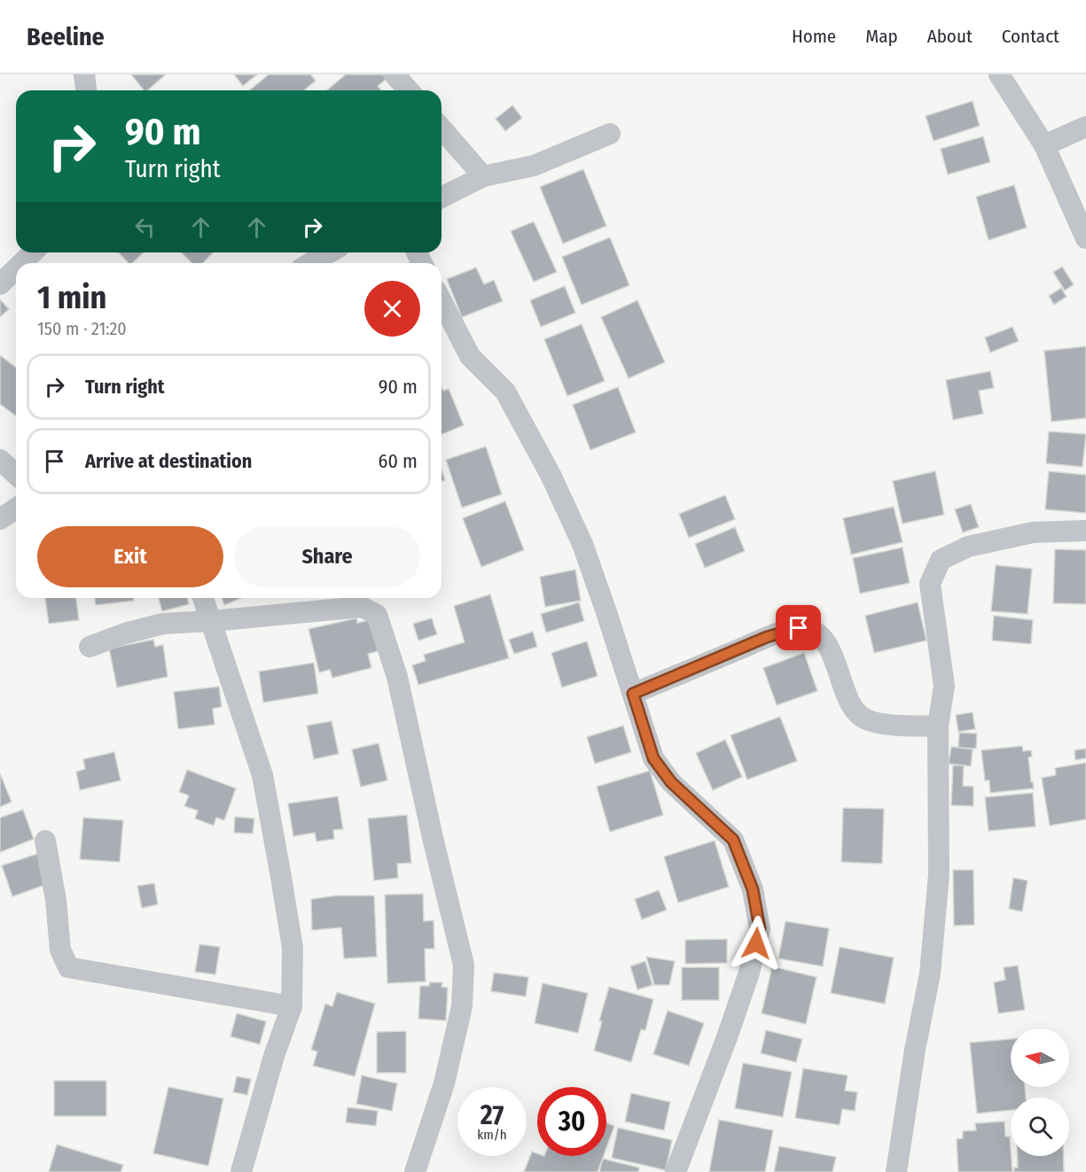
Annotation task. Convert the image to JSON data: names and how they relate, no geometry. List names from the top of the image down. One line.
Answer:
{"north":"left","page":{"header":"Beeline","nav":["Home","Map","About","Contact"],"turn":["90 m","Turn right"],"heading":["1 min","150 m · 21:20"],"list":[{"name":"Turn right","value":"90 m"},{"name":"Arrive at destination","value":"60 m"}],"buttons":["Exit","Share"],"speed":"27 km/h","limit":"30"}}
